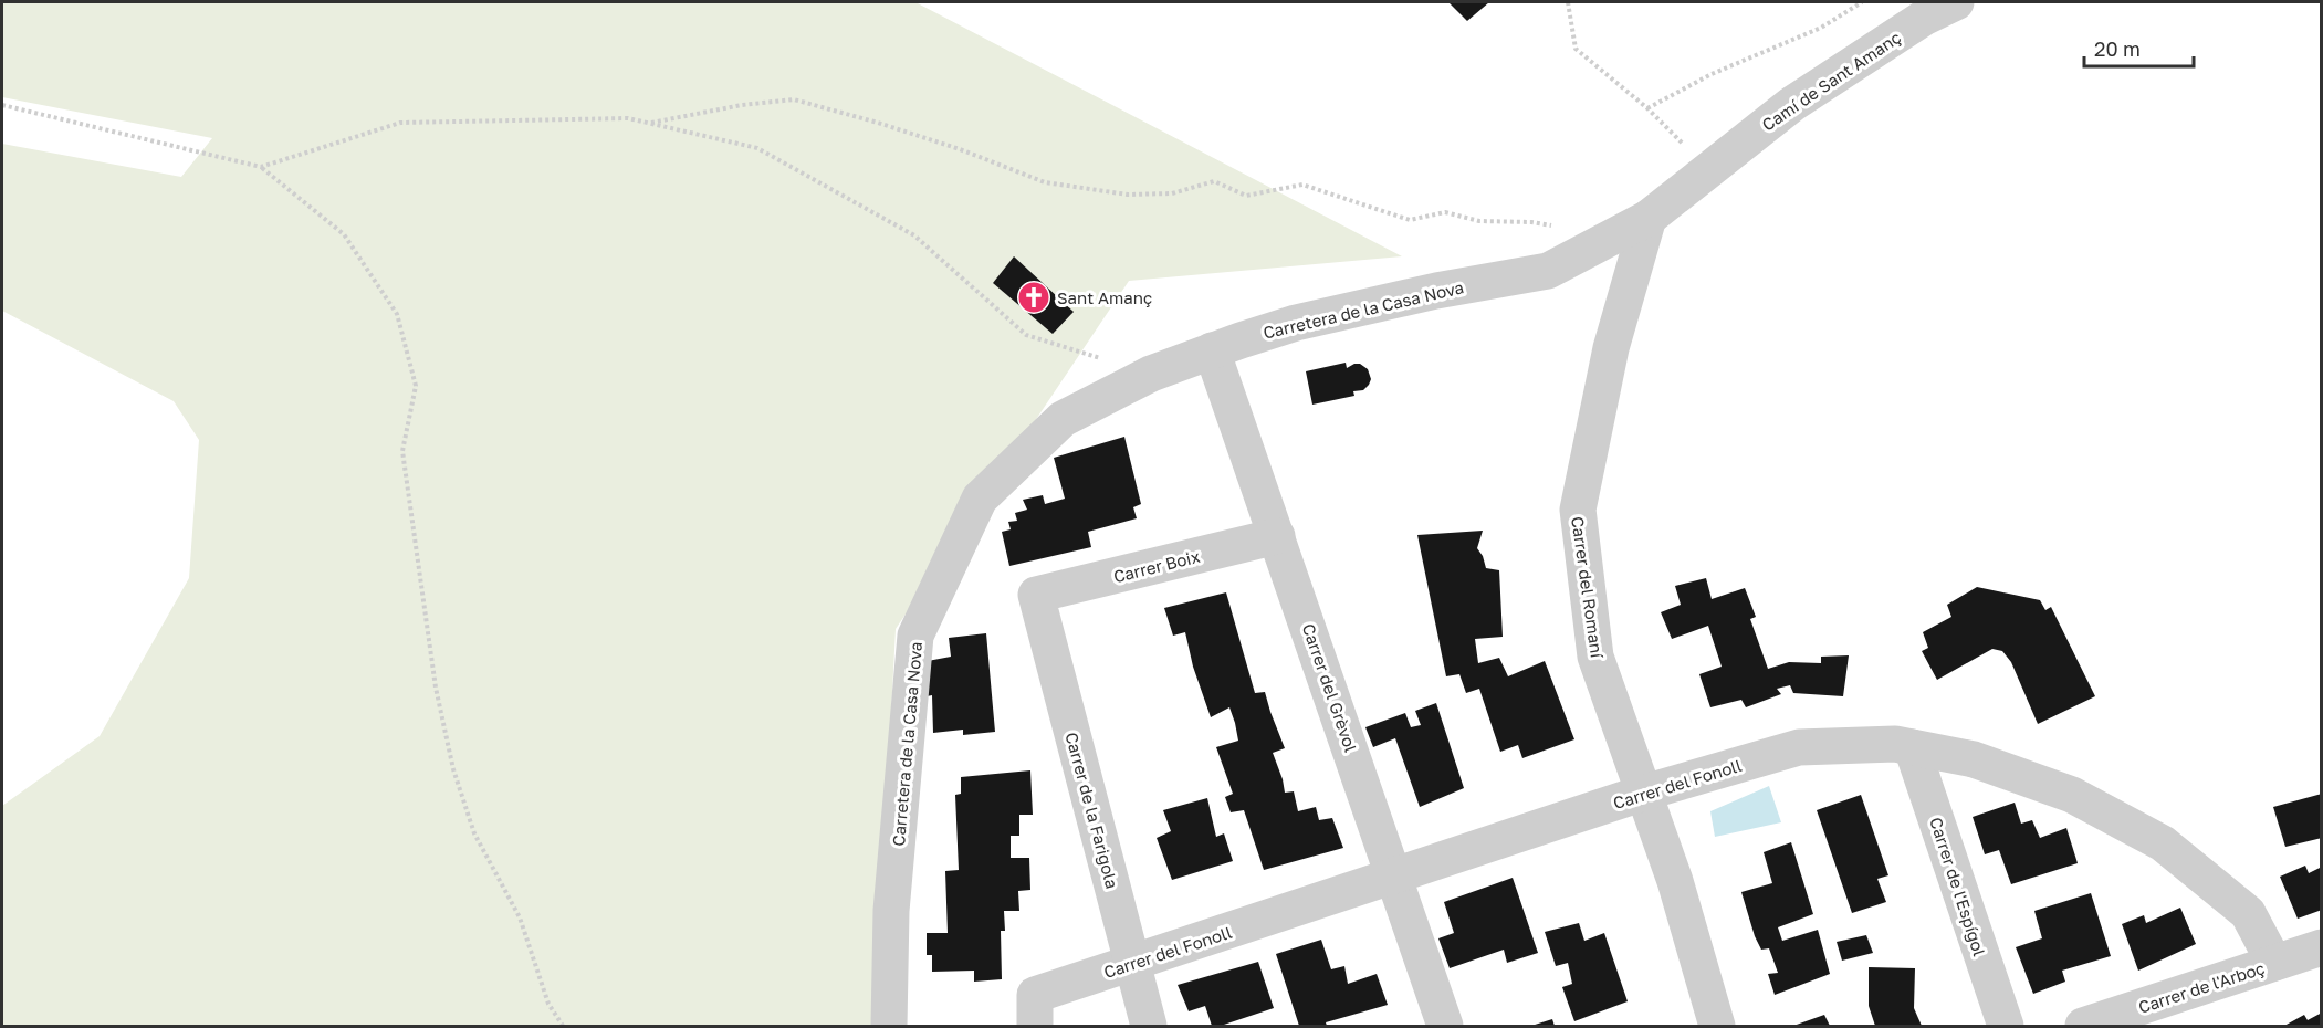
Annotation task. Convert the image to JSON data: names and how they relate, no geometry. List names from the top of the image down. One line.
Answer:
{"streets":{"street":["Camí de Sant Amanç","Carretera de la Casa Nova","Carrer Boix","Carrer del Romaní","Carrer del Grèvol","Carrer del Fonoll","Carrer de la Farigola","Carrer de l'Espígol","Carrer de l'Arboç"]},"crossings":[["Camí de Sant Amanç","Carretera de la Casa Nova"],["Camí de Sant Amanç","Carrer del Romaní"],["Carretera de la Casa Nova","Carrer del Romaní"],["Carretera de la Casa Nova","Carrer del Grèvol"],["Carrer Boix","Carrer del Grèvol"],["Carrer Boix","Carrer de la Farigola"],["Carrer del Romaní","Carrer del Fonoll"],["Carrer del Grèvol","Carrer del Fonoll"],["Carrer del Fonoll","Carrer de la Farigola"],["Carrer del Fonoll","Carrer de l'Espígol"],["Carrer del Fonoll","Carrer de l'Arboç"]],"places":{"church":["Sant Amanç"]},"scale_bar":"20 m"}
